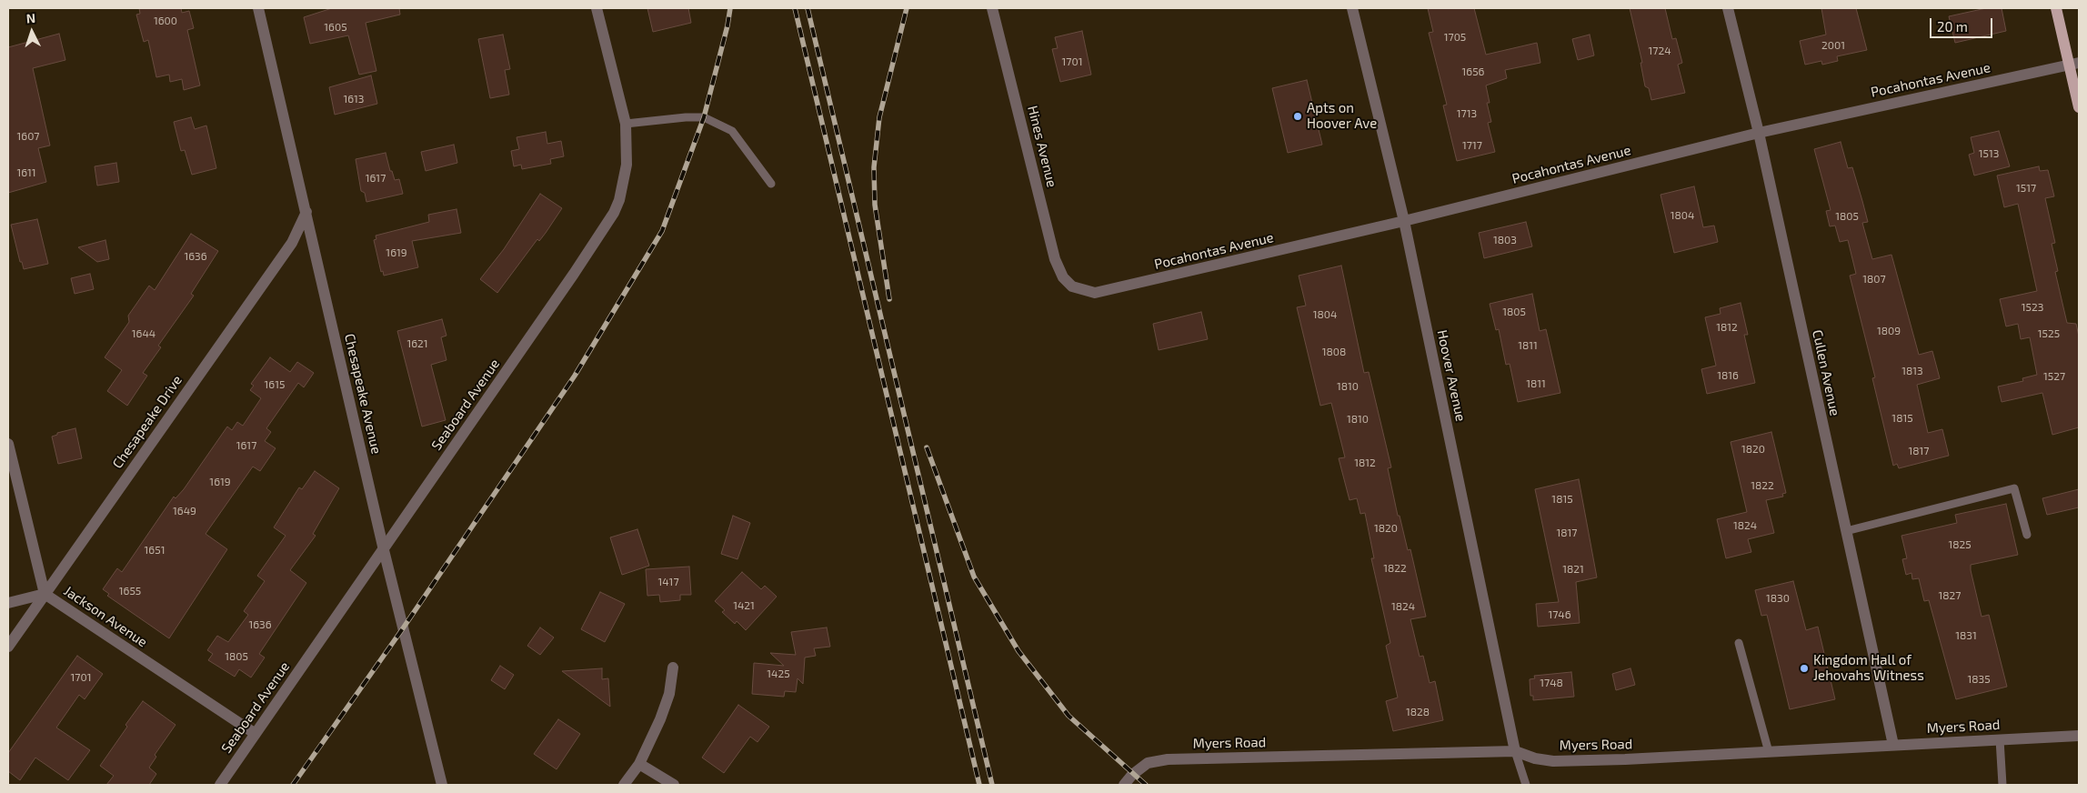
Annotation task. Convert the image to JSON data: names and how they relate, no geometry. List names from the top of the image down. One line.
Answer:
{"streets":{"street":["Pocahontas Avenue","Hines Avenue","Cullen Avenue","Hoover Avenue","Chesapeake Avenue","Seaboard Avenue","Chesapeake Drive","Jackson Avenue","Myers Road"]},"crossings":[["Pocahontas Avenue","Hines Avenue"],["Pocahontas Avenue","Cullen Avenue"],["Pocahontas Avenue","Hoover Avenue"],["Cullen Avenue","Myers Road"],["Hoover Avenue","Myers Road"],["Chesapeake Avenue","Seaboard Avenue"],["Chesapeake Avenue","Chesapeake Drive"],["Seaboard Avenue","Jackson Avenue"],["Chesapeake Drive","Jackson Avenue"]],"places":["Apts on Hoover Ave","Kingdom Hall of Jehovahs Witness"],"house_numbers":["1600","1605","1705","2001","1724","1701","1656","1613","1713","1607","1717","1513","1611","1617","1517","1804","1805","1803","1619","1636","1807","1523","1805","1804","1812","1809","1644","1525","1621","1811","1808","1813","1816","1527","1811","1615","1810","1815","1810","1617","1820","1817","1812","1619","1822","1815","1649","1824","1820","1817","1825","1651","1822","1821","1417","1655","1827","1830","1421","1824","1746","1636","1831","1805","1425","1701","1835","1748","1828"],"scale_bar":"20 m","north":"top"}
